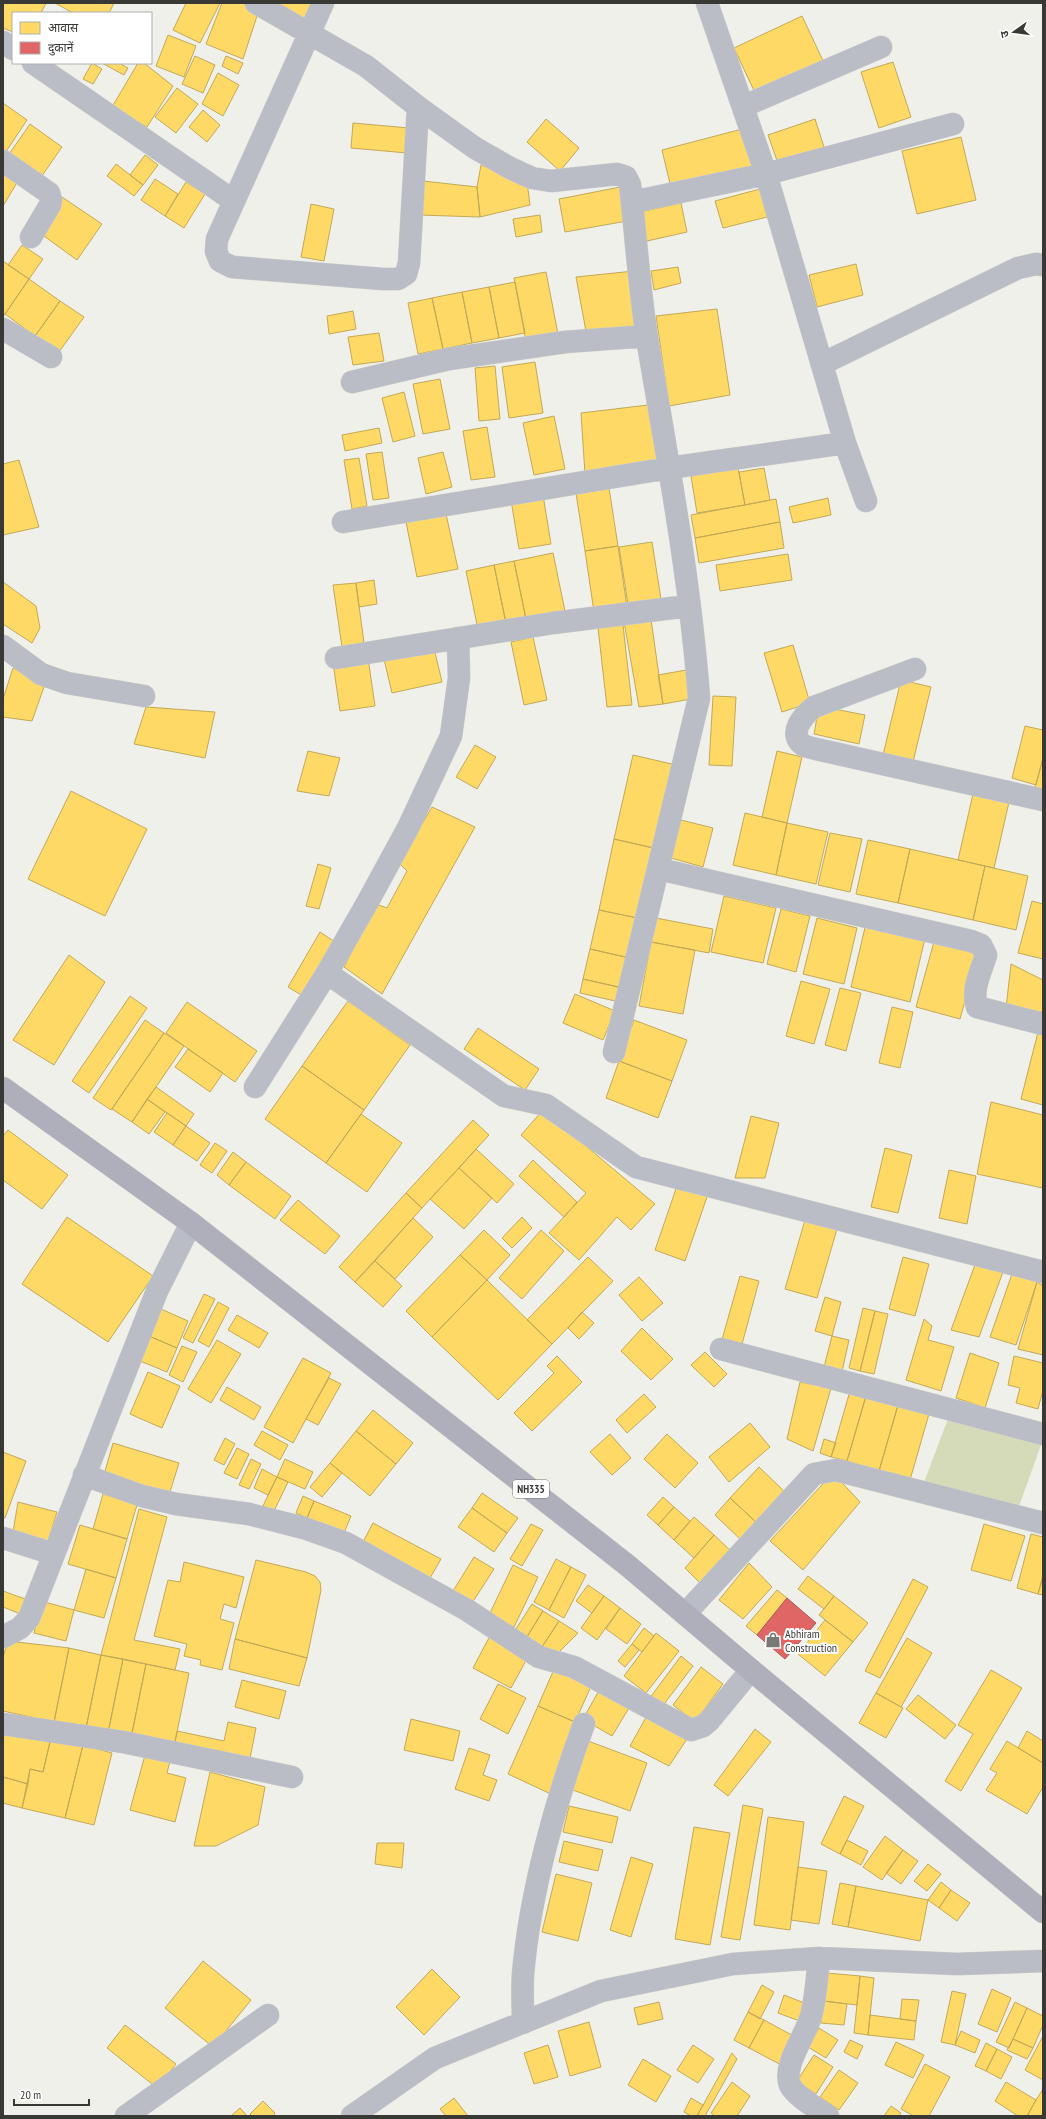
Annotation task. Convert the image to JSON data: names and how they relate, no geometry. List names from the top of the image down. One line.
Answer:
{"streets":{"highway":["NH335"]},"places":{"shop":["Abhiram Construction"]},"legend":["आवास","दुकानें"],"scale_bar":"20 m","north":"left"}
